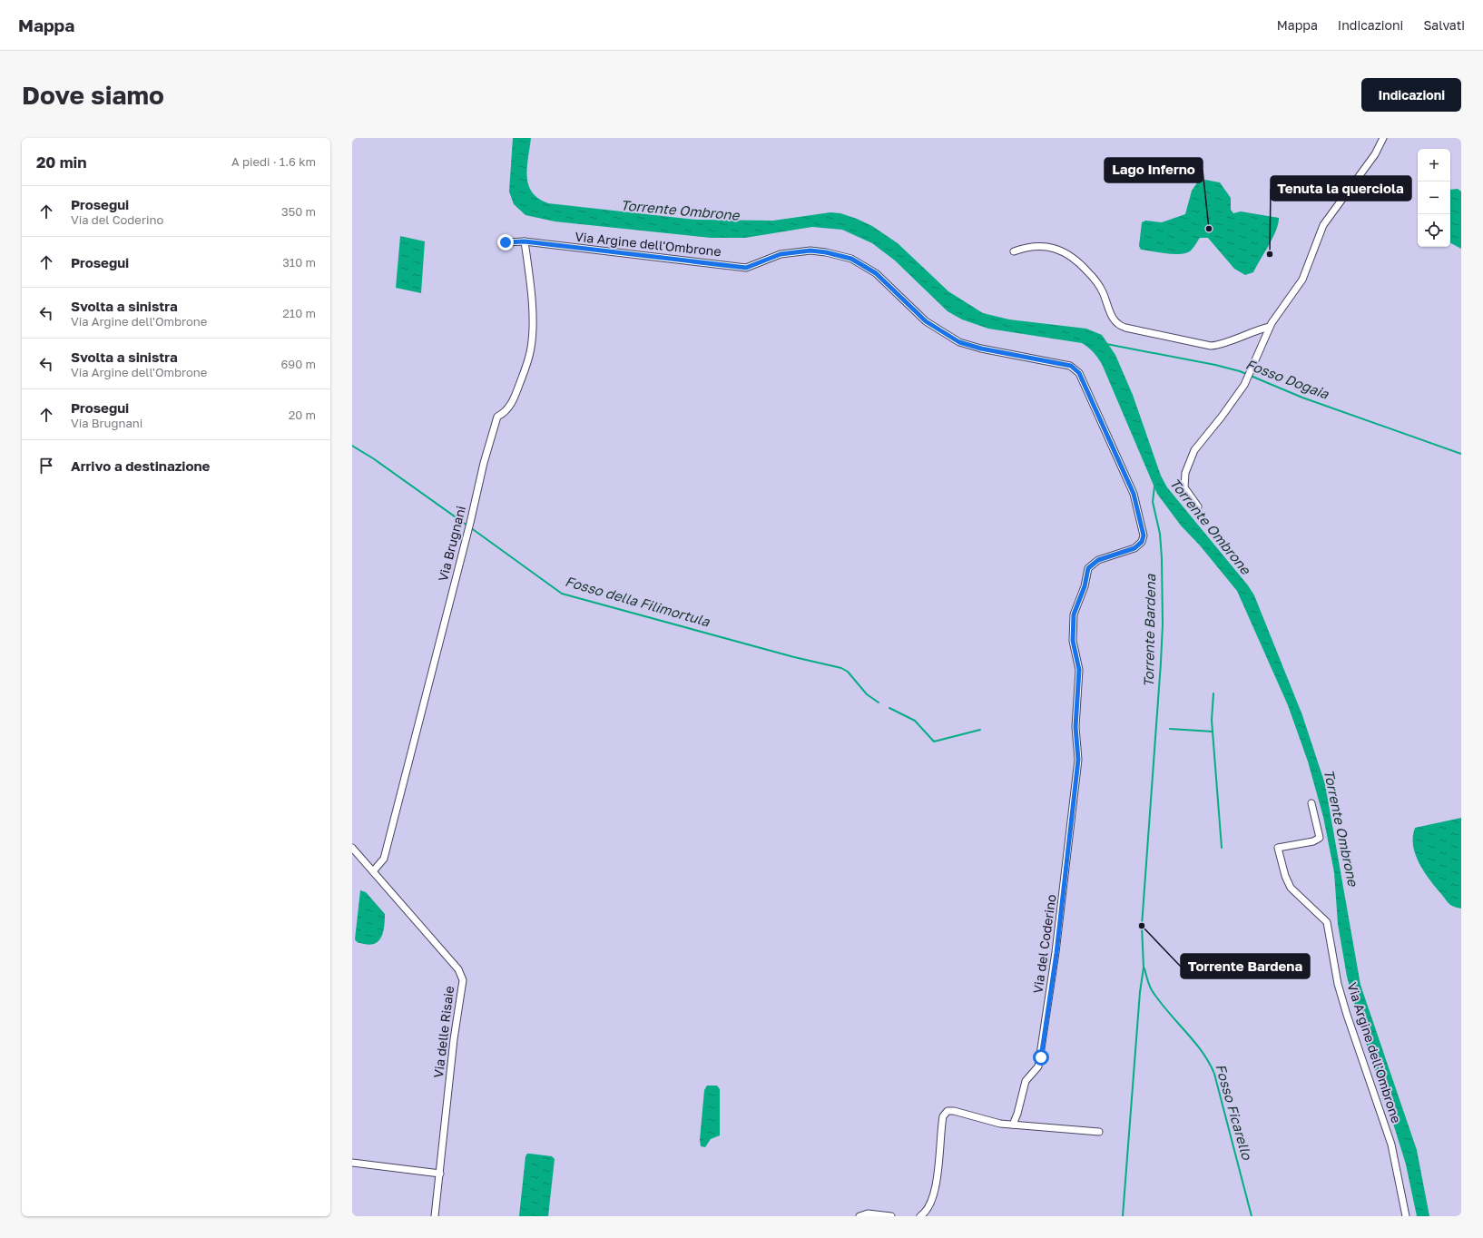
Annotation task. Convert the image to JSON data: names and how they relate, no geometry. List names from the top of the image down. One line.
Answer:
{"streets":{"street":["Via Argine dell'Ombrone","Via Brugnani","Via del Coderino","Via delle Risaie"]},"crossings":[["Via Argine dell'Ombrone","Via Brugnani"],["Via Argine dell'Ombrone","Via del Coderino"],["Via Brugnani","Via delle Risaie"]],"water":["Torrente Ombrone","Fosso Dogaia","Fosso della Filimortula","Torrente Bardena","Fosso Ficarello"],"places":["Lago Inferno","Tenuta la querciola","Torrente Bardena"],"page":{"header":"Mappa","nav":["Mappa","Indicazioni","Salvati"],"buttons":"Indicazioni","title":"Dove siamo","heading":["20 min","A piedi · 1.6 km"],"map_buttons":["+","−"],"list":[["Prosegui","Via del Coderino","350 m"],["Prosegui","310 m"],["Svolta a sinistra","Via Argine dell'Ombrone","210 m"],["Svolta a sinistra","Via Argine dell'Ombrone","690 m"],["Prosegui","Via Brugnani","20 m"],"Arrivo a destinazione"]}}
